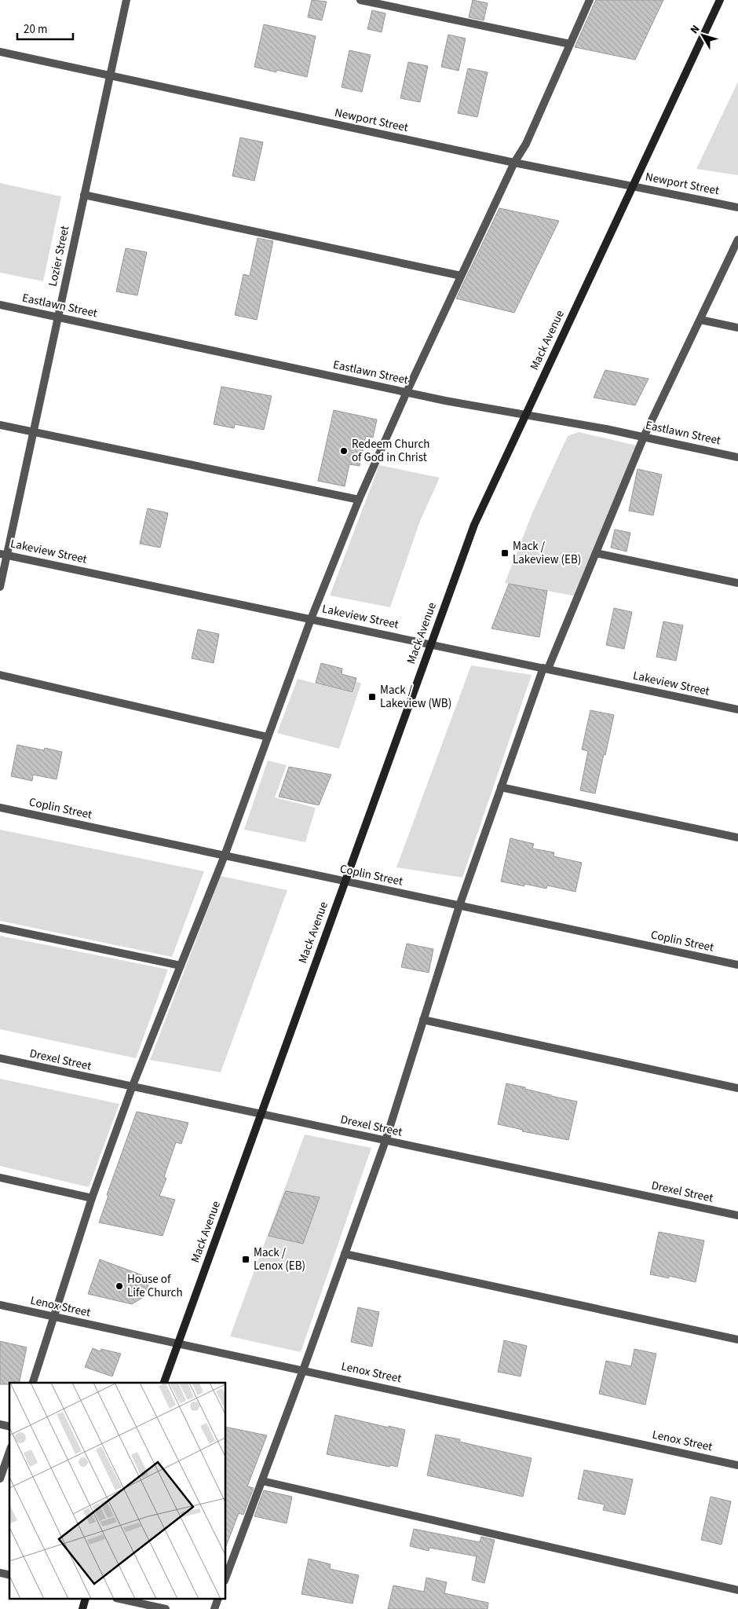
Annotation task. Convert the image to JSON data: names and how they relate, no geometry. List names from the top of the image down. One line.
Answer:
{"streets":{"main road":["Mack Avenue"],"street":["Newport Street","Lozier Street","Eastlawn Street","Lakeview Street","Coplin Street","Drexel Street","Lenox Street"]},"crossings":[["Newport Street","Lozier Street"],["Newport Street","Mack Avenue"],["Lozier Street","Eastlawn Street"],["Lozier Street","Lakeview Street"],["Eastlawn Street","Mack Avenue"],["Mack Avenue","Lakeview Street"],["Mack Avenue","Coplin Street"],["Mack Avenue","Drexel Street"],["Mack Avenue","Lenox Street"]],"places":{"other":["Redeem Church of God in Christ","House of Life Church"],"transit":["Mack / Lakeview (EB)","Mack / Lakeview (WB)","Mack / Lenox (EB)"]},"scale_bar":"20 m","north":"top left"}
